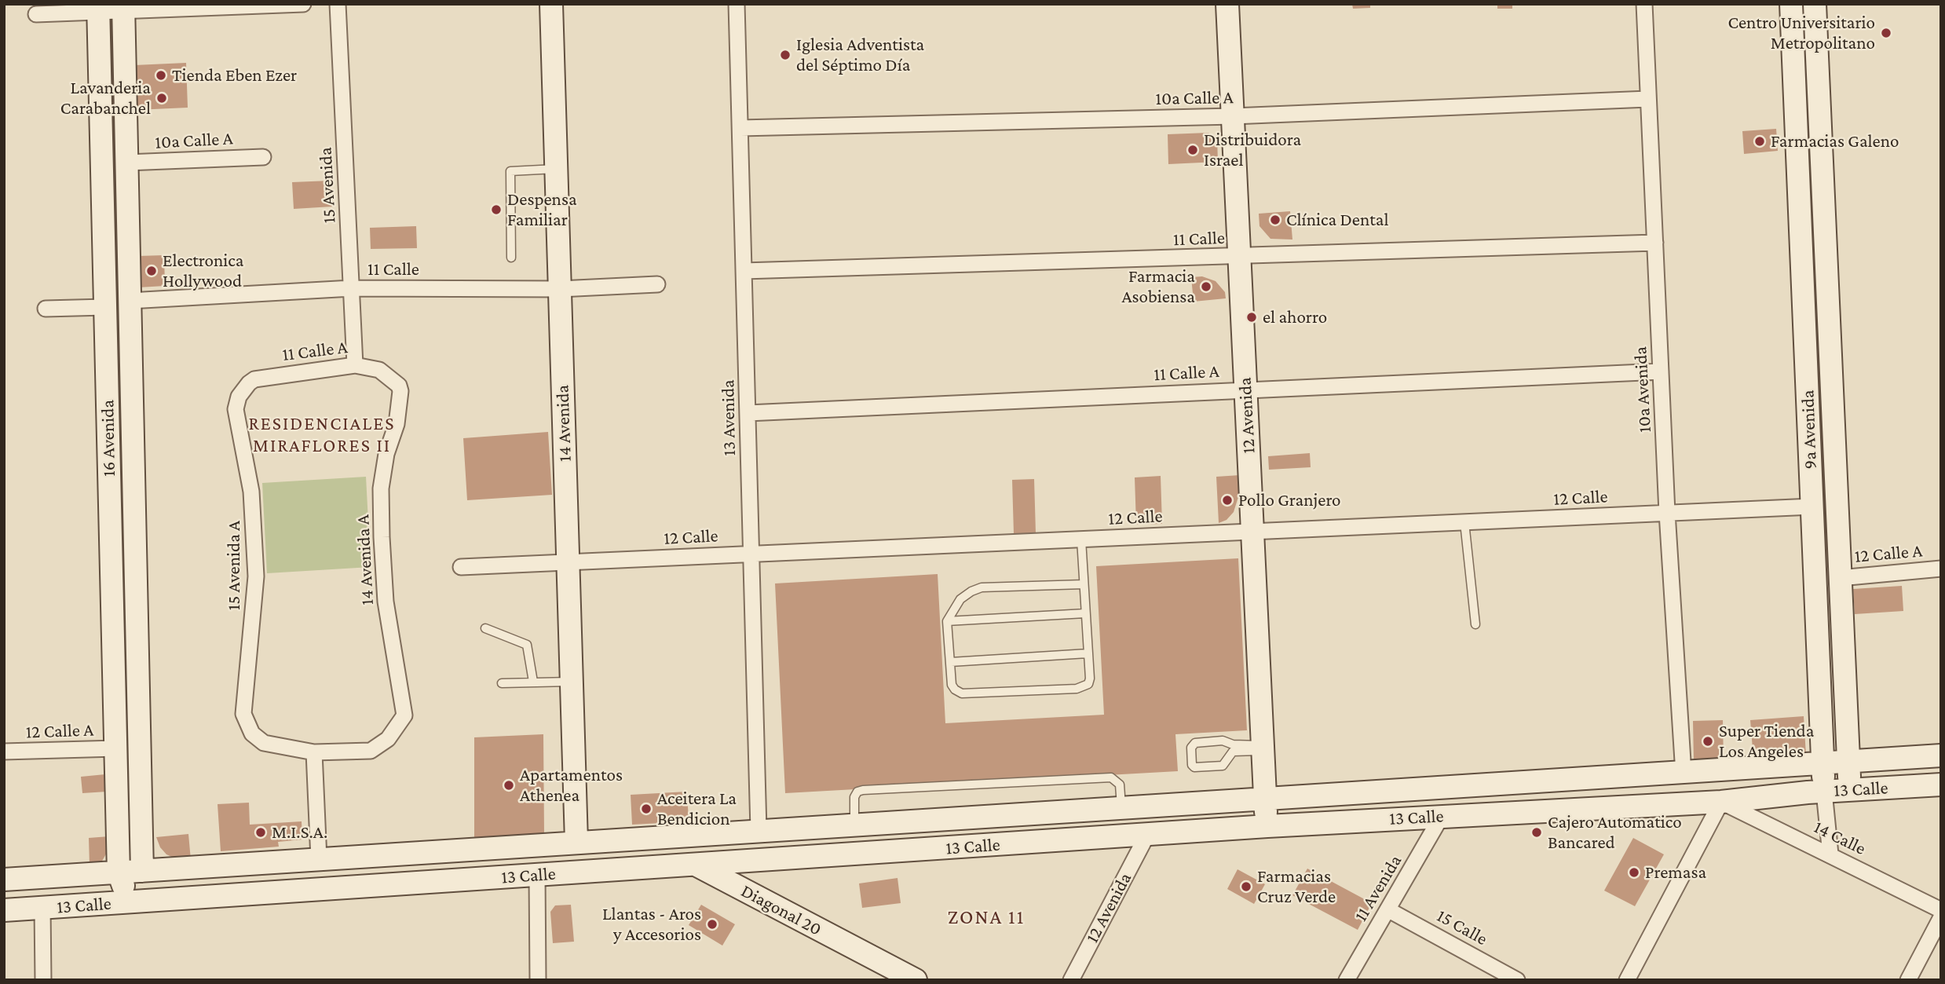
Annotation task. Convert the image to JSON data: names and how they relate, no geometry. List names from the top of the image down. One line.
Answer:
{"streets":{"main road":["12 Avenida","14 Avenida","9a Avenida","16 Avenida","13 Calle","Diagonal 20"],"street":["10a Calle A","15 Avenida","11 Calle","11 Calle A","10a Avenida","13 Avenida","12 Calle","12 Calle A","14 Avenida A","15 Avenida A","14 Calle","11 Avenida","15 Calle"]},"crossings":[["10a Calle A","10a Avenida"],["10a Calle A","12 Avenida"],["10a Calle A","13 Avenida"],["10a Calle A","16 Avenida"],["15 Avenida","11 Calle"],["15 Avenida","11 Calle A"],["11 Calle","10a Avenida"],["11 Calle","12 Avenida"],["11 Calle","13 Avenida"],["11 Calle","14 Avenida"],["11 Calle","16 Avenida"],["11 Calle A","10a Avenida"],["11 Calle A","12 Avenida"],["11 Calle A","13 Avenida"],["11 Calle A","14 Avenida A"],["11 Calle A","15 Avenida A"],["10a Avenida","12 Calle"],["10a Avenida","13 Calle"],["12 Avenida","12 Calle"],["12 Avenida","13 Calle"],["13 Avenida","12 Calle"],["13 Avenida","13 Calle"],["14 Avenida","12 Calle"],["14 Avenida","13 Calle"],["9a Avenida","12 Calle"],["9a Avenida","12 Calle A"],["9a Avenida","13 Calle"],["9a Avenida","14 Calle"],["16 Avenida","12 Calle A"],["16 Avenida","13 Calle"],["14 Avenida A","15 Avenida A"],["13 Calle","14 Calle"],["13 Calle","11 Avenida"],["13 Calle","Diagonal 20"],["11 Avenida","15 Calle"]],"districts":["RESIDENCIALES MIRAFLORES II","ZONA 11"],"places":["Centro Universitario Metropolitano","Iglesia Adventista del Séptimo Día","Tienda Eben Ezer","Lavanderia Carabanchel","Farmacias Galeno","Distribuidora Israel","Despensa Familiar","Clínica Dental","Electronica Hollywood","Farmacia Asobiensa","el ahorro","Pollo Granjero","Super Tienda Los Angeles","Apartamentos Athenea","Aceitera La Bendicion","M.I.S.A.","Cajero Automatico Bancared","Premasa","Farmacias Cruz Verde","Llantas - Aros y Accesorios"]}
